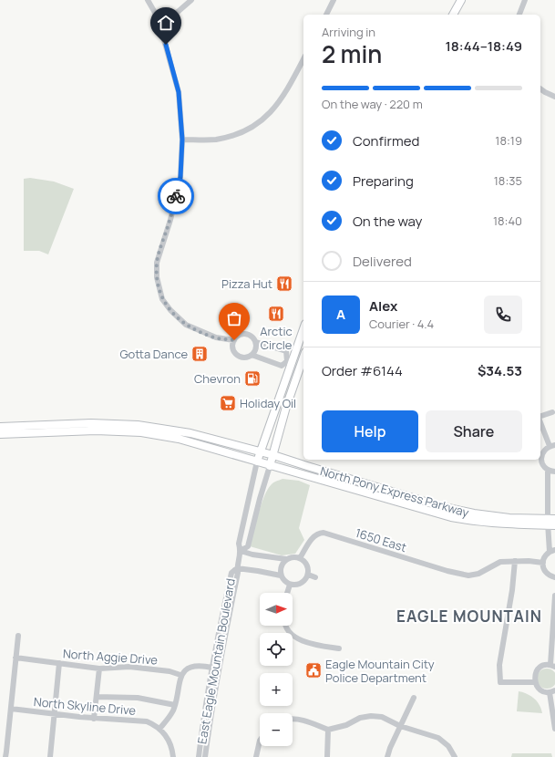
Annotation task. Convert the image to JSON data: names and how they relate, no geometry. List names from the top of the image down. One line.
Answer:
{"streets":{"main road":["North Pony Express Parkway","East Eagle Mountain Boulevard"],"street":["1650 East","North Aggie Drive","North Skyline Drive"]},"crossings":[["North Pony Express Parkway","East Eagle Mountain Boulevard"]],"districts":["EAGLE MOUNTAIN"],"places":{"restaurant":["Pizza Hut","Arctic Circle"],"building":["Gotta Dance"],"fuel station":["Chevron"],"supermarket":["Holiday Oil"],"public building":["Eagle Mountain City Police Department"]},"north":"right","page":{"heading":["2 min","Arriving in","18:44–18:49"],"panel":["Alex","Courier · 4.4","Order #6144","$34.53"],"bar":"On the way · 220 m","list":[["Confirmed","18:19"],["Preparing","18:35"],["On the way","18:40"],"Delivered"],"round":"A","buttons":["Help","Share"],"map_buttons":["+","−"]}}
